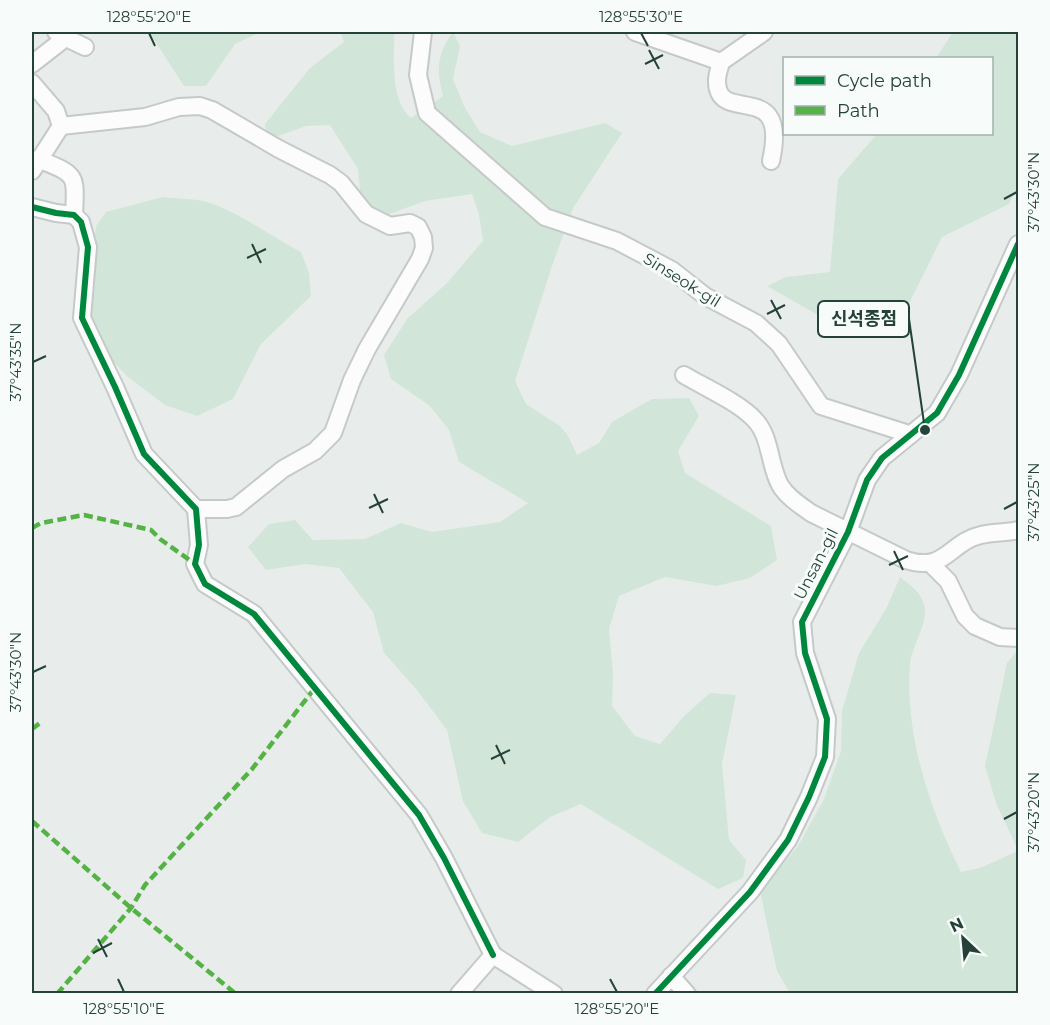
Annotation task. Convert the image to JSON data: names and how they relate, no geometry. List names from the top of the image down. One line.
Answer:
{"streets":{"street":["Sinseok-gil","Unsan-gil"]},"crossings":[["Sinseok-gil","Unsan-gil"]],"places":["신석종점"],"legend":["Cycle path","Path"],"north":"top left","coordinates":["128°55'20\"E","128°55'30\"E","37°43'30\"N","37°43'35\"N","37°43'25\"N","37°43'20\"N","128°55'10\"E"]}
